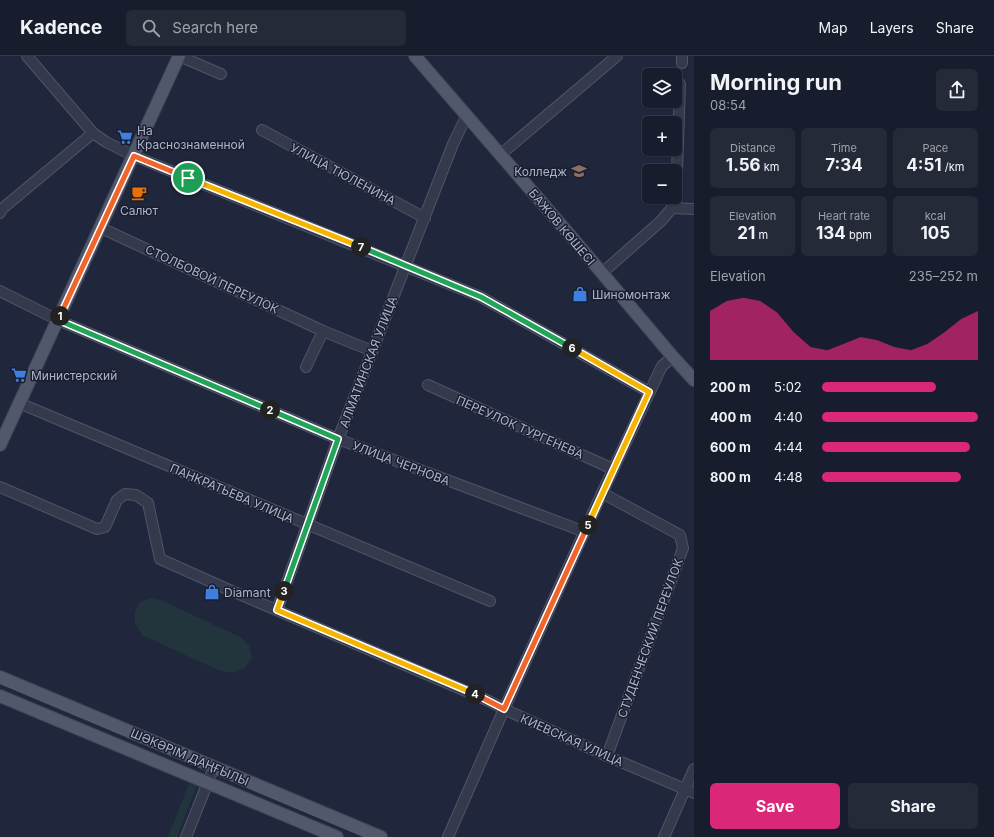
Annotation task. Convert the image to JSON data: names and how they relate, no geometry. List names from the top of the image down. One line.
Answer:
{"streets":{"main road":["БАЖОВ КӨШЕСІ","ШӘКӘРІМ ДАҢҒЫЛЫ"],"street":["УЛИЦА ТЮЛЕНИНА","СТОЛБОВОЙ ПЕРЕУЛОК","АЛМАТИНСКАЯ УЛИЦА","ПЕРЕУЛОК ТУРГЕНЕВА","УЛИЦА ЧЕРНОВА","ПАНКРАТЬЕВА УЛИЦА","СТУДЕНЧЕСКИЙ ПЕРЕУЛОК","КИЕВСКАЯ УЛИЦА"]},"crossings":[["УЛИЦА ТЮЛЕНИНА","АЛМАТИНСКАЯ УЛИЦА"],["БАЖОВ КӨШЕСІ","АЛМАТИНСКАЯ УЛИЦА"],["СТОЛБОВОЙ ПЕРЕУЛОК","АЛМАТИНСКАЯ УЛИЦА"],["АЛМАТИНСКАЯ УЛИЦА","УЛИЦА ЧЕРНОВА"],["АЛМАТИНСКАЯ УЛИЦА","ПАНКРАТЬЕВА УЛИЦА"],["АЛМАТИНСКАЯ УЛИЦА","КИЕВСКАЯ УЛИЦА"],["СТУДЕНЧЕСКИЙ ПЕРЕУЛОК","КИЕВСКАЯ УЛИЦА"]],"places":{"supermarket":["На Краснознаменной","Министерский"],"school or university":["Колледж"],"cafe":["Салют"],"shop":["Шиномонтаж","Diamant"]},"page":{"header":"Kadence","search":"Search here","nav":["Map","Layers","Share"],"heading":["Morning run","08:54"],"map_buttons":["+","−"],"stats":[["Distance","1.56 km"],["Time","7:34"],["Pace","4:51 /km"],["Elevation","21 m"],["Heart rate","134 bpm"],["kcal","105"]],"pins":["7","1","6","2","5","3","4"],"chart":["Elevation","235–252 m"],"list":[{"name":"200 m","note":"5:02"},{"name":"400 m","note":"4:40"},{"name":"600 m","note":"4:44"},{"name":"800 m","note":"4:48"}],"buttons":["Save","Share"]}}
